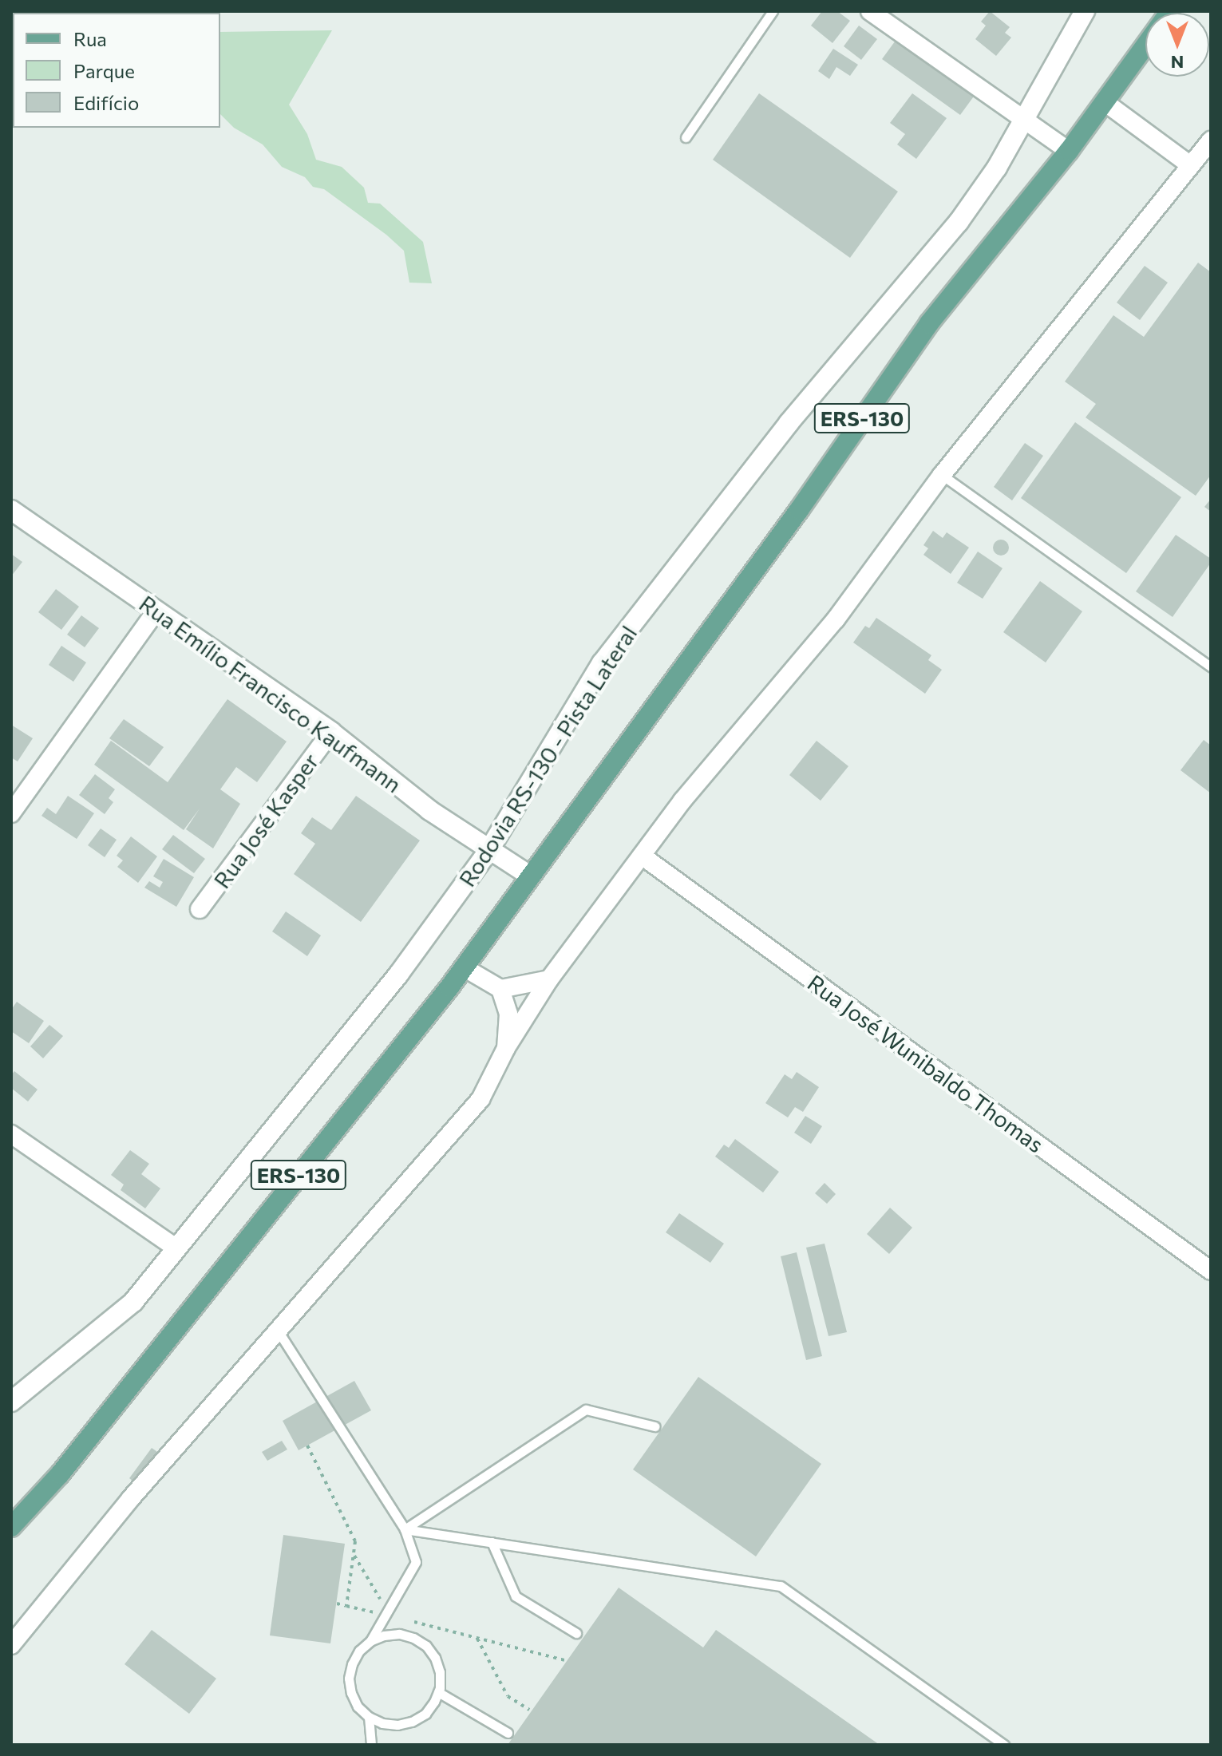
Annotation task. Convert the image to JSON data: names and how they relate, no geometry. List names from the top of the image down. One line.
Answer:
{"streets":{"main road":["ERS-130"],"street":["Rua Emílio Francisco Kaufmann","Rodovia RS-130 - Pista Lateral","Rua José Kasper","Rua José Wunibaldo Thomas"]},"crossings":[["ERS-130","Rua Emílio Francisco Kaufmann"],["Rua Emílio Francisco Kaufmann","Rodovia RS-130 - Pista Lateral"],["Rua Emílio Francisco Kaufmann","Rua José Kasper"]],"legend":["Rua","Parque","Edifício"],"north":"bottom"}
